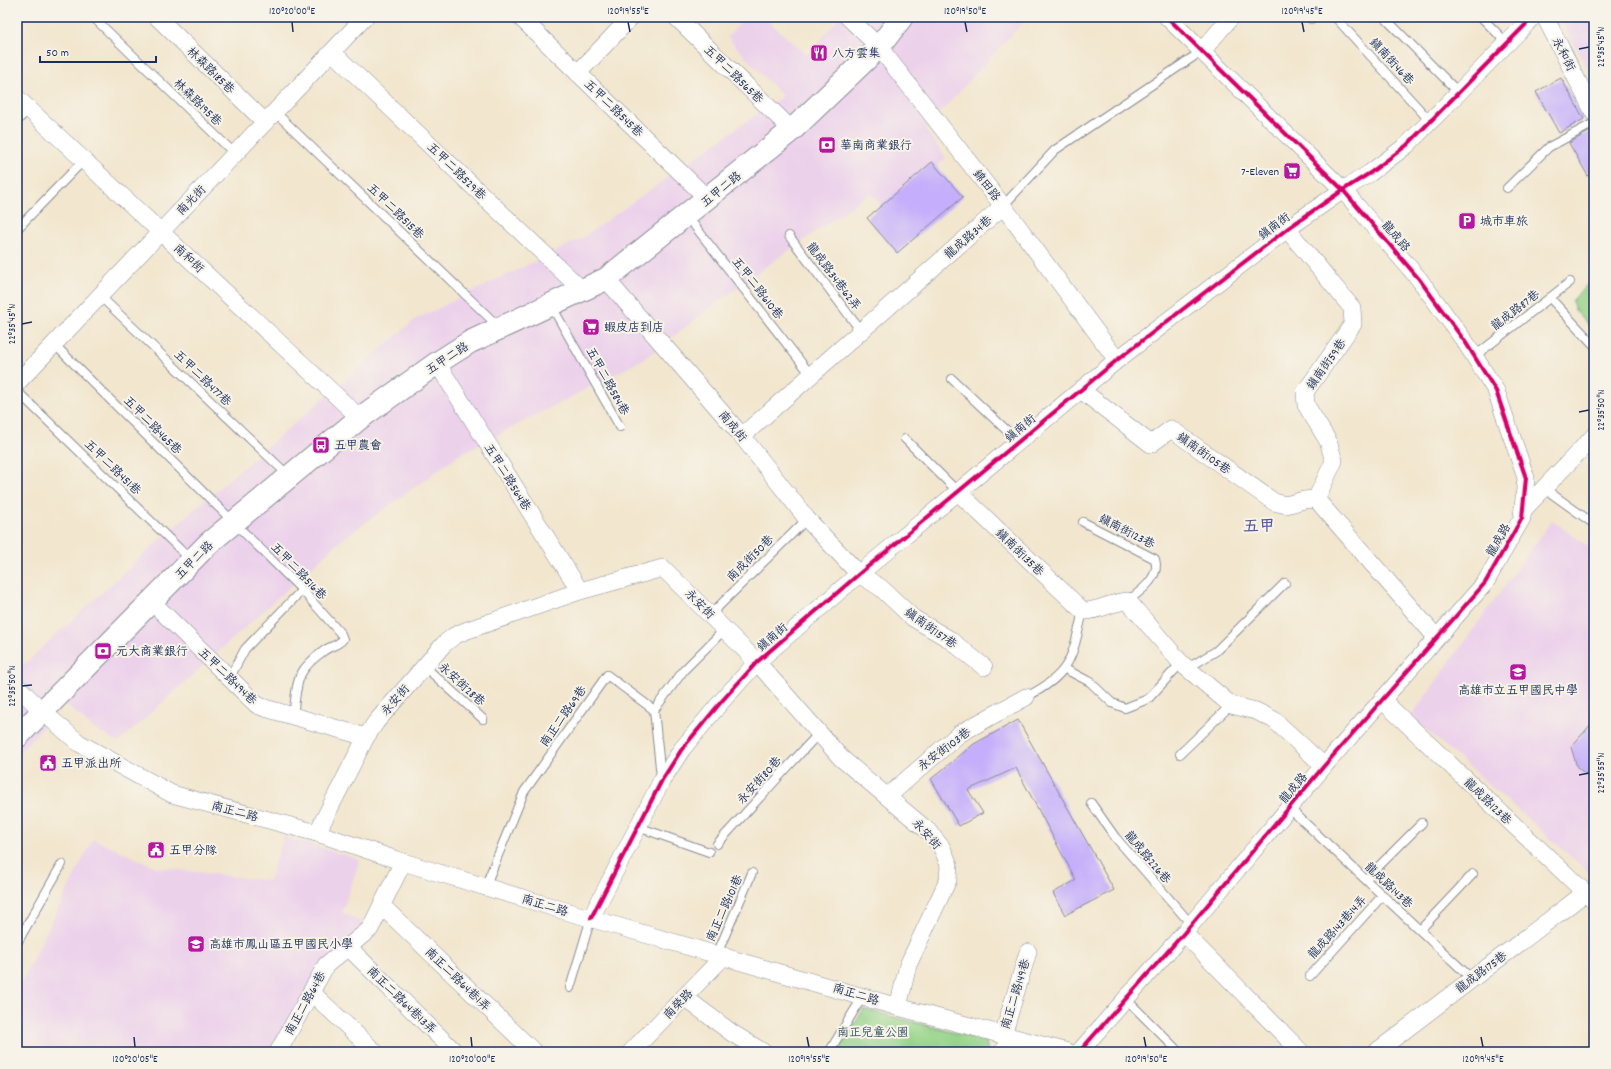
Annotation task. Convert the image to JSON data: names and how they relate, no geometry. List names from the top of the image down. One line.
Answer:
{"streets":{"main road":["五甲二路"],"street":["永和街","林森路185巷","五甲二路565巷","五甲二路545巷","五甲二路529巷","錦田路","南光街","鎮南街","龍成路","龍成路34巷","南和街","鎮南街59巷","南成街","鎮南街105巷","五甲二路564巷","鎮南街135巷","永安街","鎮南街157巷","五甲二路494巷","永安街103巷","龍成路123巷","南正二路","龍成路175巷","南正二路64巷1弄","南正二路149巷","南正二路64巷13弄","南正二路64巷","南榮路"],"lane":["鎮南街46巷","林森路195巷","五甲二路515巷","龍成路34巷62弄","五甲二路610巷","龍成路87巷","五甲二路477巷","五甲二路584巷","五甲二路465巷","五甲二路451巷","鎮南街123巷","南成街50巷","五甲二路516巷","永安街28巷","南正二路69巷","永安街80巷","龍成路226巷","龍成路143巷","南正二路101巷","龍成路143巷14弄"]},"crossings":[["鎮南街46巷","鎮南街"],["林森路185巷","南光街"],["林森路185巷","五甲二路515巷"],["五甲二路565巷","五甲二路"],["林森路195巷","南光街"],["五甲二路545巷","五甲二路"],["五甲二路529巷","五甲二路"],["五甲二路529巷","南光街"],["錦田路","五甲二路"],["錦田路","鎮南街"],["錦田路","龍成路34巷"],["五甲二路","五甲二路515巷"],["五甲二路","南和街"],["五甲二路","五甲二路610巷"],["五甲二路","五甲二路477巷"],["五甲二路","五甲二路584巷"],["五甲二路","五甲二路465巷"],["五甲二路","南成街"],["五甲二路","五甲二路451巷"],["五甲二路","五甲二路564巷"],["五甲二路","五甲二路516巷"],["五甲二路","五甲二路494巷"],["五甲二路","南正二路"],["南光街","五甲二路515巷"],["南光街","南和街"],["南光街","五甲二路477巷"],["南光街","五甲二路465巷"],["鎮南街","龍成路"],["鎮南街","鎮南街59巷"],["鎮南街","南成街"],["鎮南街","鎮南街105巷"],["鎮南街","鎮南街135巷"],["鎮南街","永安街"],["鎮南街","鎮南街157巷"],["鎮南街","南正二路"],["龍成路","龍成路34巷"],["龍成路","龍成路87巷"],["龍成路","龍成路123巷"],["龍成路","龍成路226巷"],["龍成路","龍成路143巷"],["龍成路34巷","龍成路34巷62弄"],["龍成路34巷","五甲二路610巷"],["龍成路34巷","南成街"],["鎮南街59巷","鎮南街105巷"],["五甲二路465巷","五甲二路516巷"],["南成街","南成街50巷"],["南成街","鎮南街157巷"],["五甲二路564巷","永安街"],["南成街50巷","永安街"],["五甲二路516巷","五甲二路494巷"],["永安街","五甲二路494巷"],["永安街","永安街28巷"],["永安街","永安街103巷"],["永安街","永安街80巷"],["永安街","南正二路"],["南正二路69巷","南正二路"],["龍成路123巷","龍成路175巷"],["南正二路","南正二路101巷"],["南正二路","南正二路149巷"],["南正二路","南正二路64巷"],["南正二路","南榮路"],["龍成路143巷","龍成路143巷14弄"],["龍成路143巷","龍成路175巷"],["南正二路101巷","南榮路"],["南正二路64巷1弄","南正二路64巷"],["南正二路64巷13弄","南正二路64巷"]],"districts":["五甲"],"parks":["南正兒童公園"],"places":{"restaurant":["八方雲集"],"bank":["華南商業銀行","元大商業銀行"],"supermarket":["7-Eleven","蝦皮店到店"],"parking":["城市車旅"],"bus stop":["五甲農會"],"school or university":["高雄市立五甲國民中學","高雄市鳳山區五甲國民小學"],"public building":["五甲派出所","五甲分隊"]},"scale_bar":"50 m","coordinates":["120°20'00\"E","120°19'55\"E","120°19'50\"E","120°19'45\"E","22°35'45\"N","22°35'50\"N","22°35'55\"N","120°20'05\"E"]}
